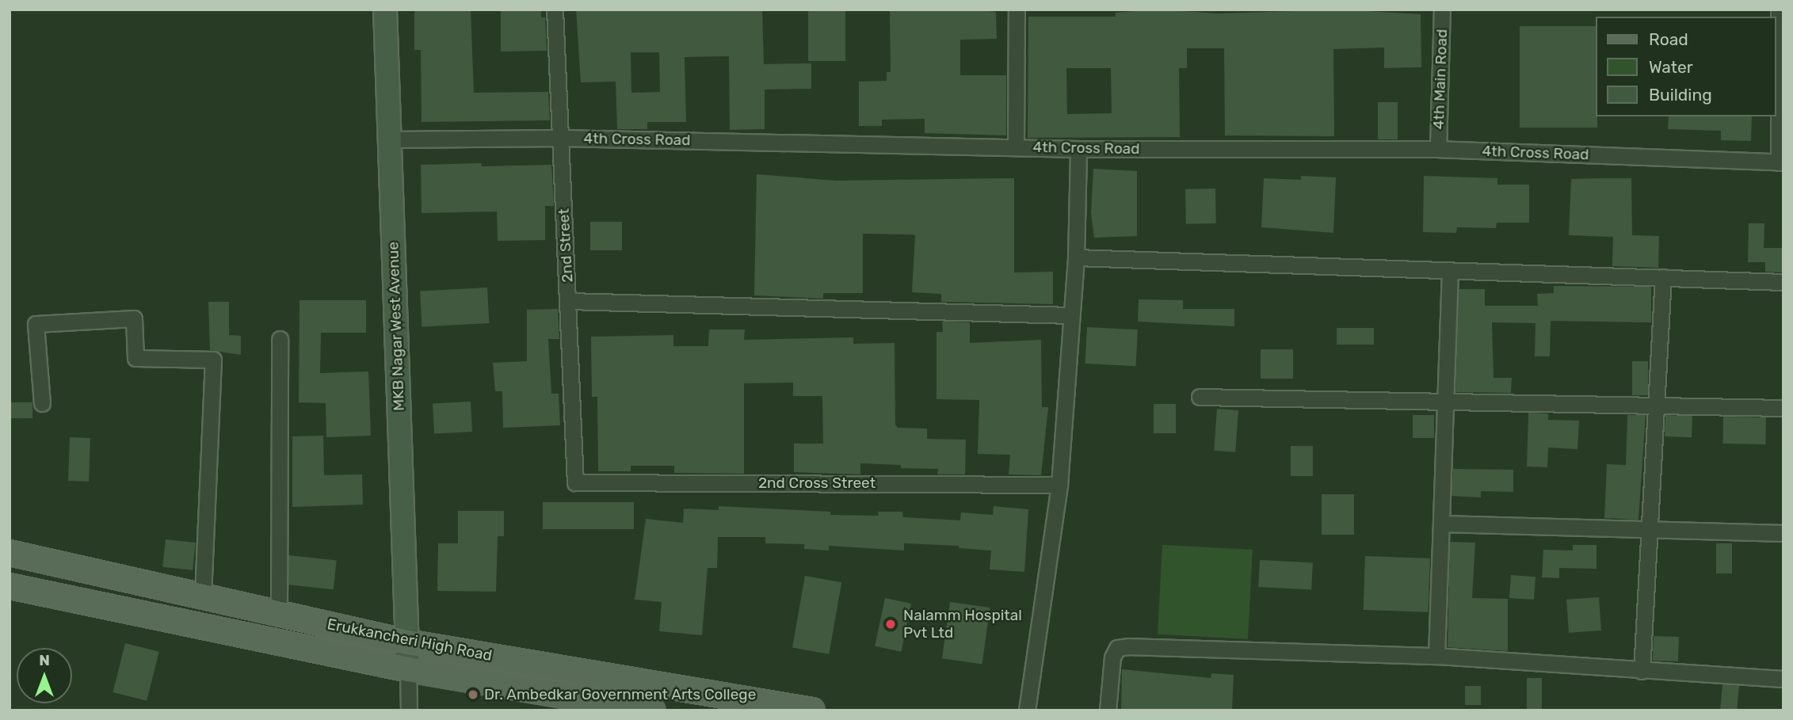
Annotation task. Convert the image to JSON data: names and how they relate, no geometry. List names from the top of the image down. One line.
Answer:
{"streets":{"main road":["MKB Nagar West Avenue","Erukkancheri High Road"],"street":["4th Main Road","4th Cross Road","2nd Street","2nd Cross Street"]},"crossings":[["4th Main Road","4th Cross Road"],["4th Cross Road","2nd Street"],["4th Cross Road","MKB Nagar West Avenue"],["2nd Street","2nd Cross Street"],["MKB Nagar West Avenue","Erukkancheri High Road"]],"places":["Nalamm Hospital Pvt Ltd","Dr. Ambedkar Government Arts College"],"legend":["Road","Water","Building"],"north":"top"}
